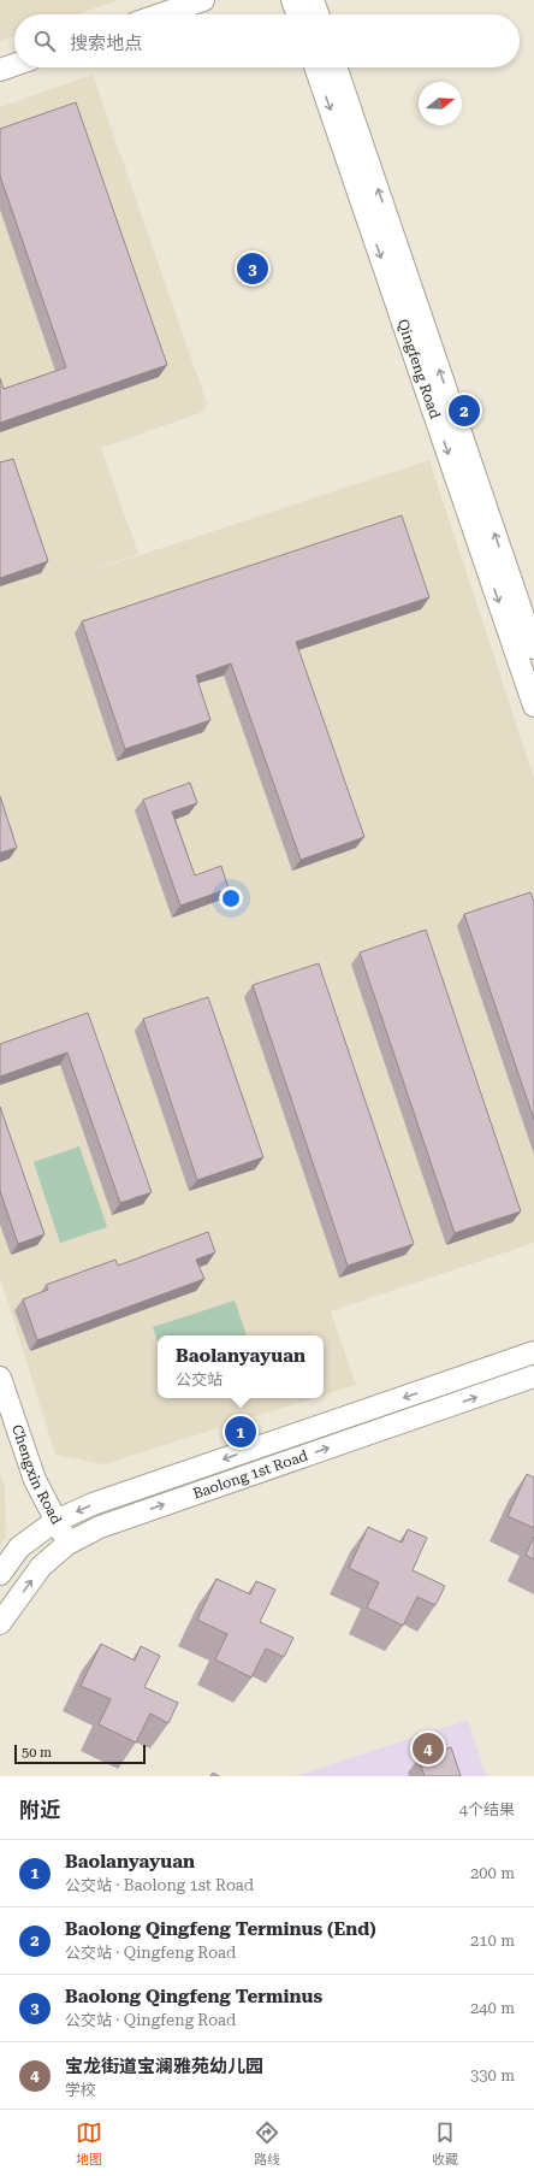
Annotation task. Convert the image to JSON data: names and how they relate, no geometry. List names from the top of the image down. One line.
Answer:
{"streets":{"street":["Qingfeng Road","Chengxin Road","Baolong 1st Road"]},"crossings":[["Chengxin Road","Baolong 1st Road"]],"scale_bar":"50 m","north":"right","page":{"search":"搜索地点","pins":["3","2","1","4"],"popup":["Baolanyayuan","公交站"],"scale":"50 m","heading":["附近","4个结果"],"list":[{"mark":"1","name":"Baolanyayuan","note":"公交站 · Baolong 1st Road","value":"200 m"},{"mark":"2","name":"Baolong Qingfeng Terminus (End)","note":"公交站 · Qingfeng Road","value":"210 m"},{"mark":"3","name":"Baolong Qingfeng Terminus","note":"公交站 · Qingfeng Road","value":"240 m"},{"mark":"4","name":"宝龙街道宝澜雅苑幼儿园","note":"学校","value":"330 m"}],"nav":["地图","路线","收藏"]}}
